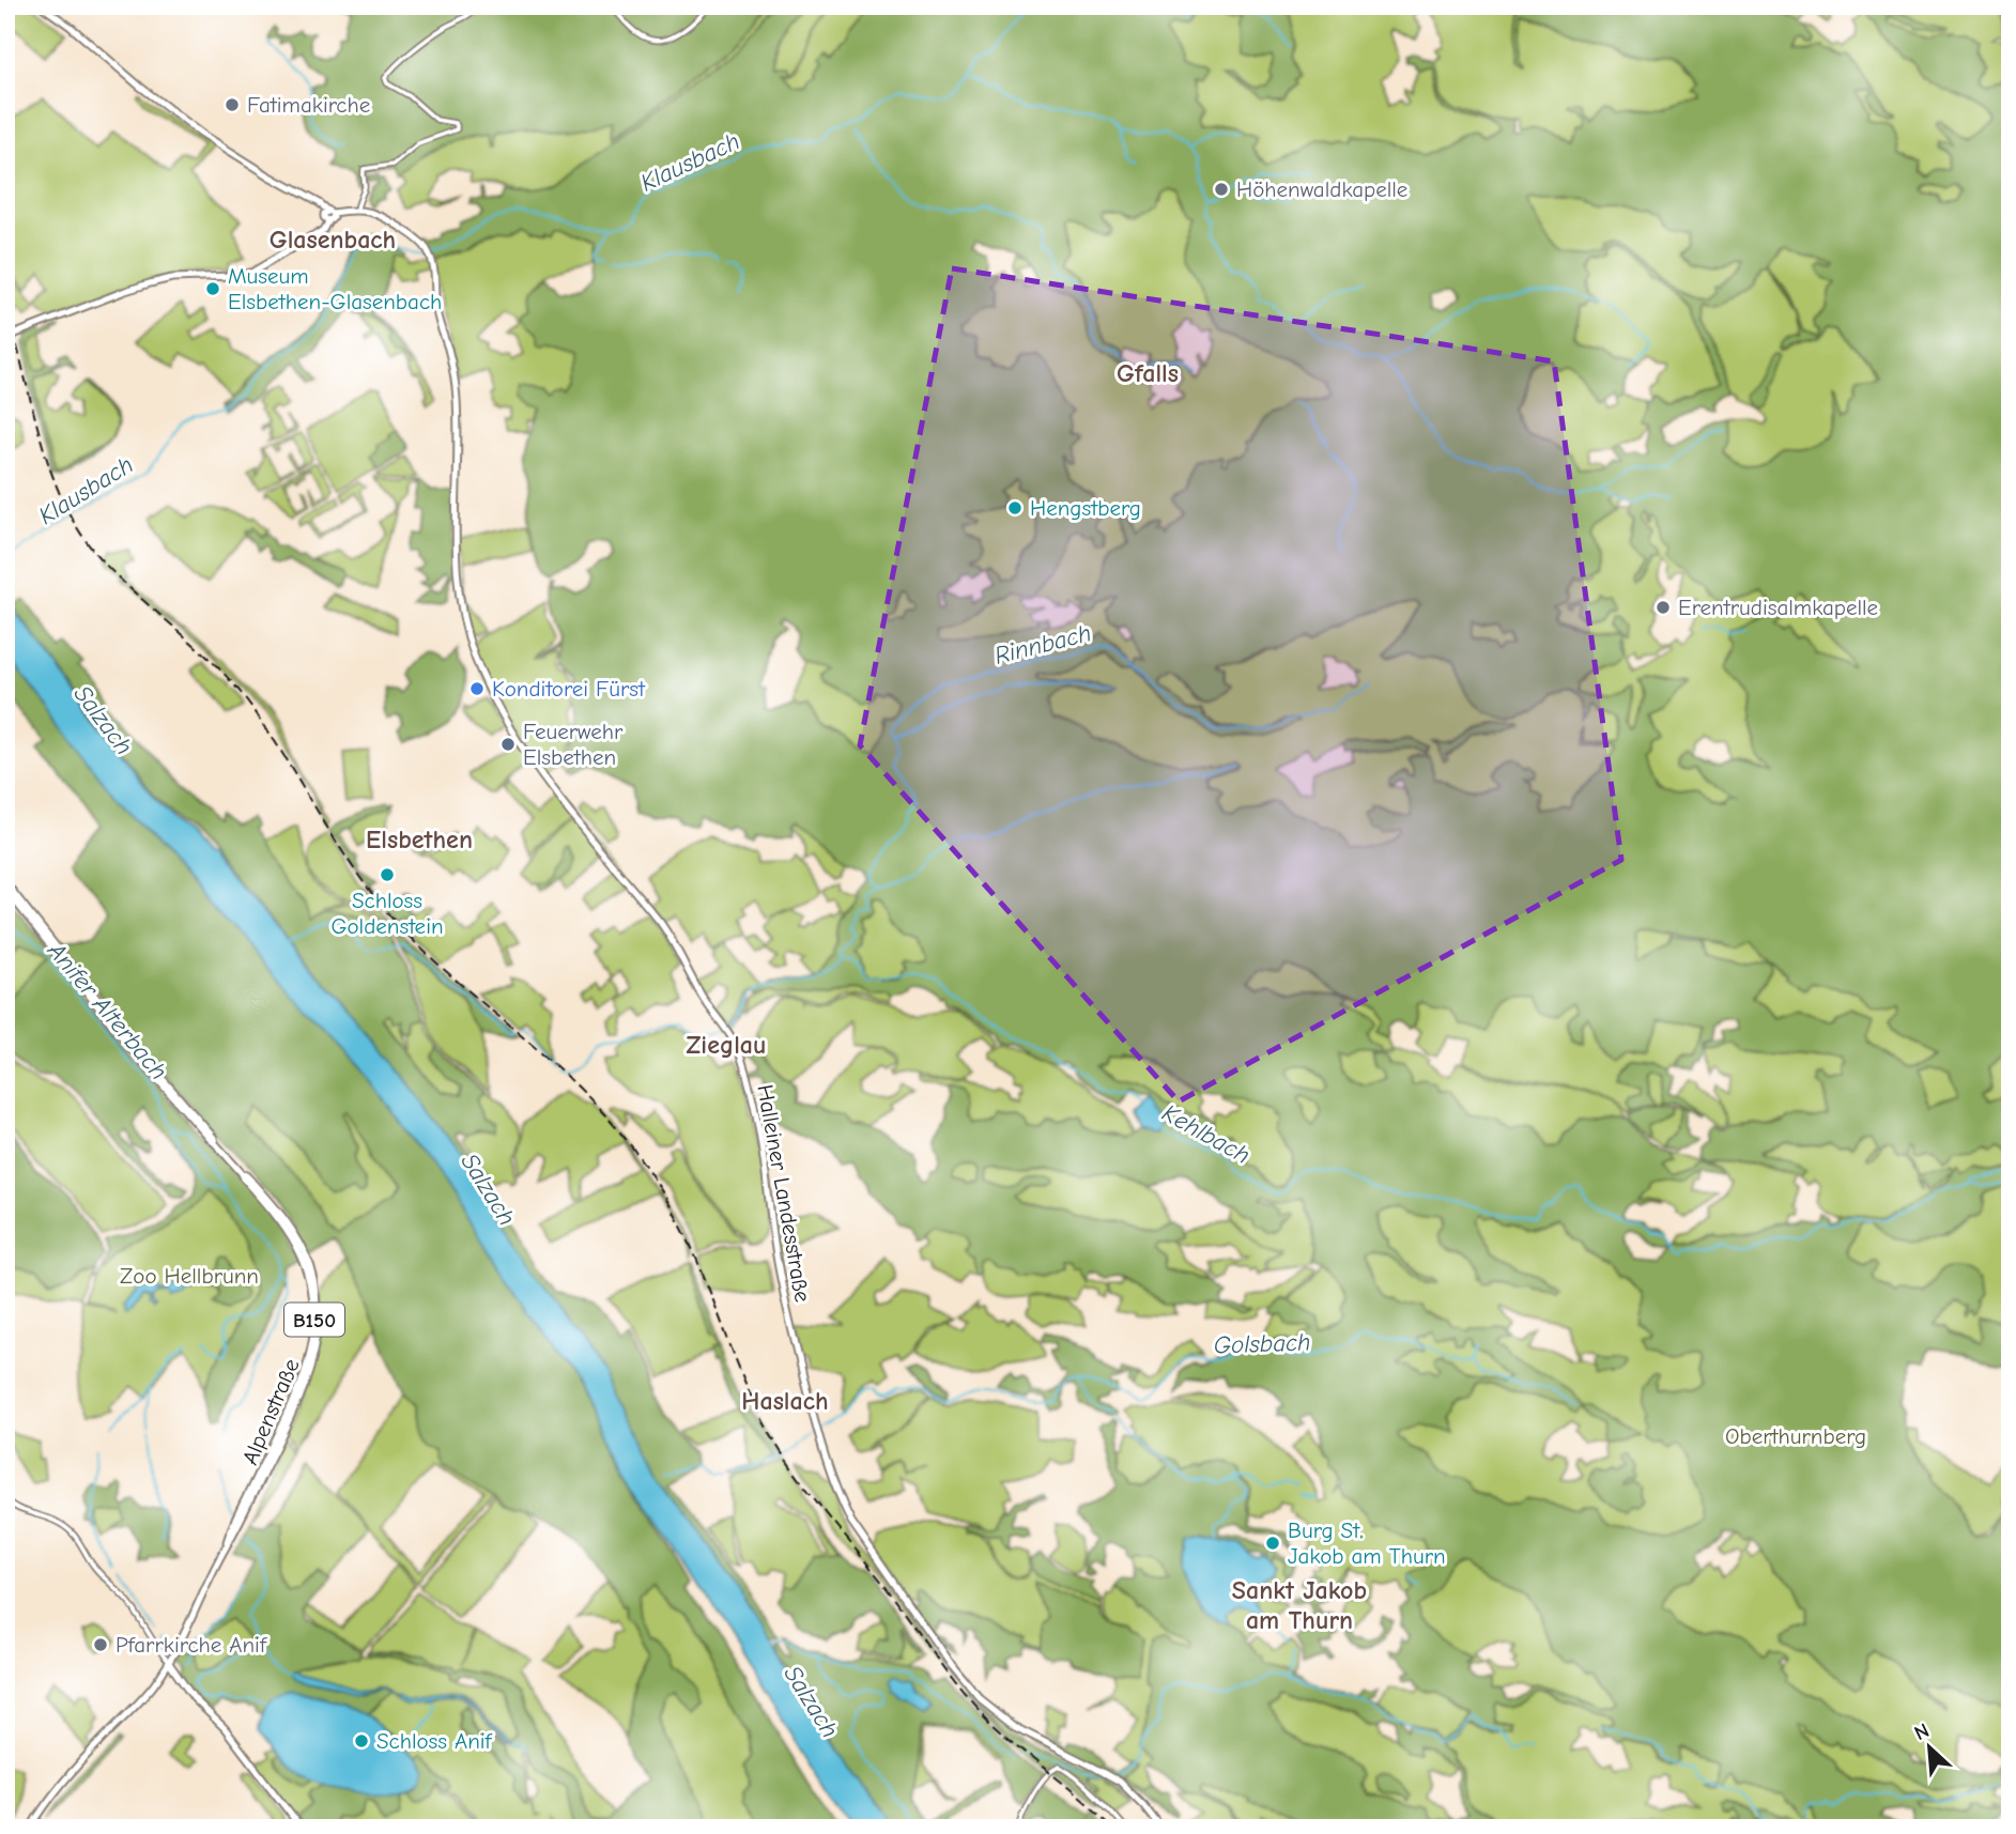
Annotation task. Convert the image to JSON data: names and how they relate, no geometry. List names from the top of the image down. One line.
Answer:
{"streets":{"main road":["Halleiner Landesstraße","B150","Alpenstraße"]},"districts":["Glasenbach","Gfalls","Elsbethen","Zieglau","Haslach","Sankt Jakob am Thurn"],"water":["Klausbach","Rinnbach","Salzach","Anifer Alterbach","Kehlbach","Golsbach"],"parks":["Zoo Hellbrunn","Oberthurnberg"],"places":["Fatimakirche","Höhenwaldkapelle","Museum Elsbethen-Glasenbach","Hengstberg","Erentrudisalmkapelle","Konditorei Fürst","Feuerwehr Elsbethen","Schloss Goldenstein","Burg St. Jakob am Thurn","Pfarrkirche Anif","Schloss Anif"],"north":"top left"}
